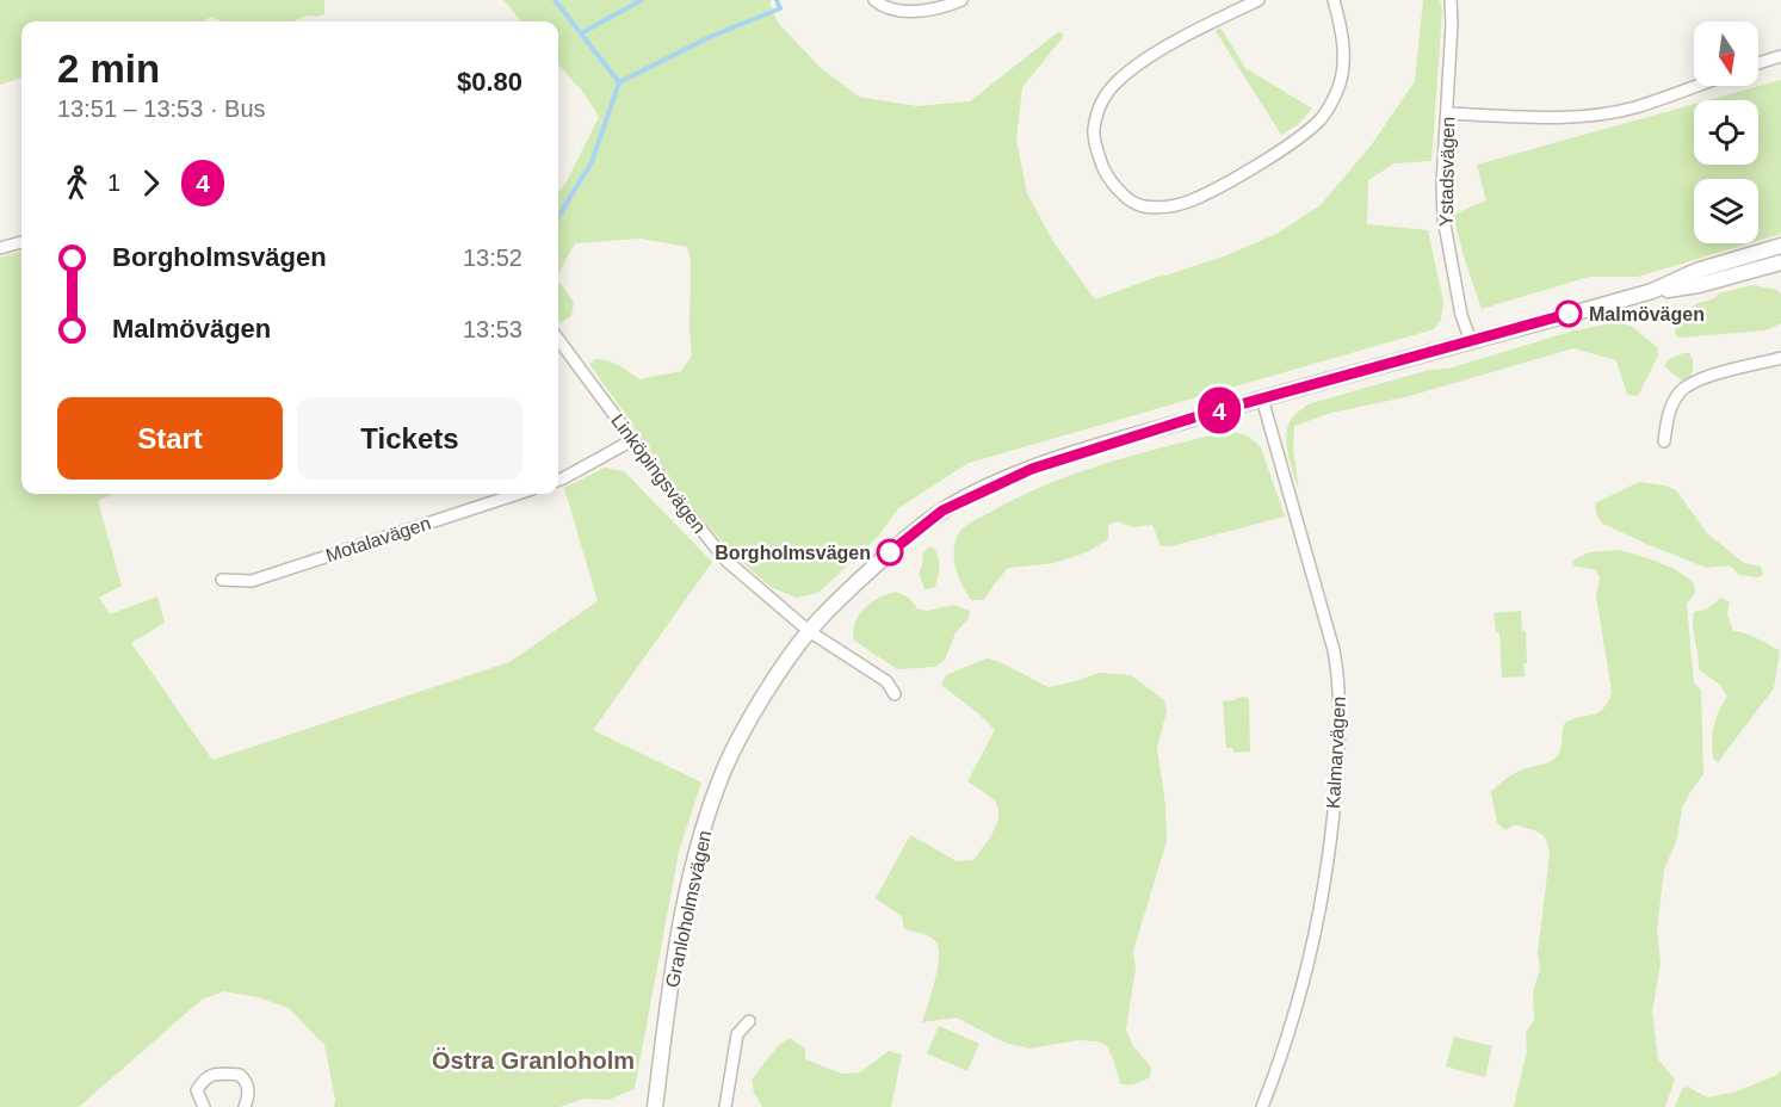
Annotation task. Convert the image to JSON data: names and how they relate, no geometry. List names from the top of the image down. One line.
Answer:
{"streets":{"street":["Ystadsvägen","Linköpingsvägen","Motalavägen","Kalmarvägen","Granloholmsvägen"]},"crossings":[["Ystadsvägen","Granloholmsvägen"],["Linköpingsvägen","Granloholmsvägen"],["Kalmarvägen","Granloholmsvägen"]],"districts":["Östra Granloholm"],"places":["Malmövägen","Borgholmsvägen"],"lines":["bus line 4"],"north":"bottom","page":{"on_map":"4","heading":["2 min","13:51 – 13:53 · Bus","$0.80"],"legs":["1","4"],"list":[{"name":"Borgholmsvägen","value":"13:52"},{"name":"Malmövägen","value":"13:53"}],"buttons":["Start","Tickets"]}}
